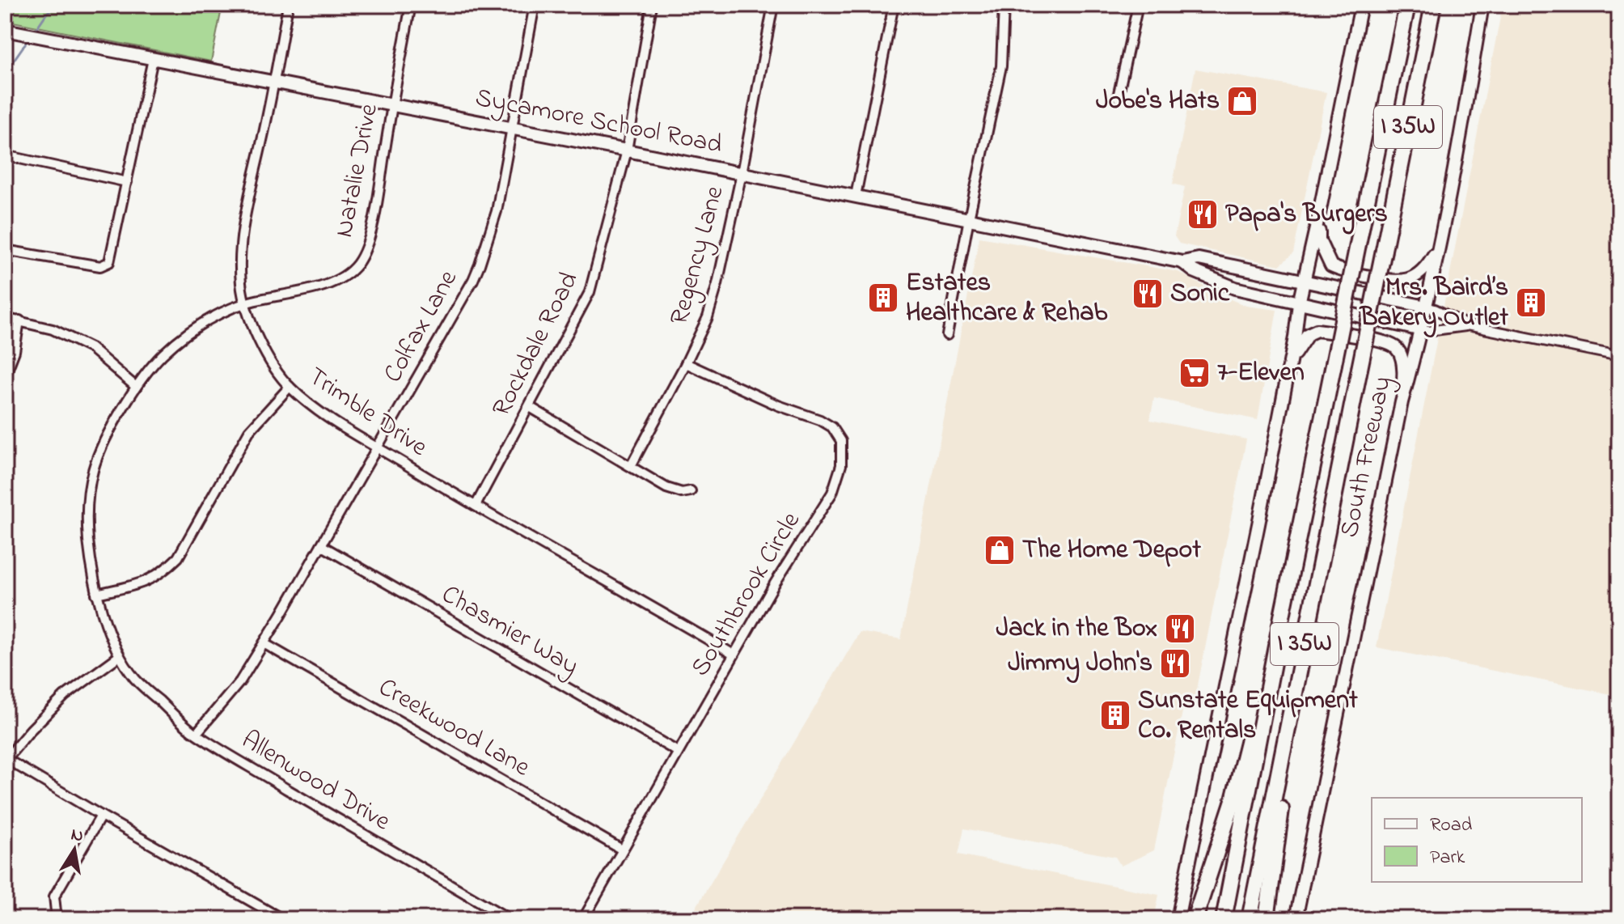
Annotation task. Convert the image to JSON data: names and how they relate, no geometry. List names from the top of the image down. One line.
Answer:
{"streets":{"highway":["I 35W","South Freeway"],"main road":["Sycamore School Road"],"street":["Natalie Drive","Regency Lane","Colfax Lane","Rockdale Road","Trimble Drive","Southbrook Circle","Chasmier Way","Creekwood Lane","Allenwood Drive"]},"crossings":[["Sycamore School Road","Natalie Drive"],["Sycamore School Road","Regency Lane"],["Sycamore School Road","Colfax Lane"],["Sycamore School Road","Rockdale Road"],["Sycamore School Road","Trimble Drive"],["Sycamore School Road","South Freeway"],["Natalie Drive","Trimble Drive"],["Natalie Drive","Allenwood Drive"],["Regency Lane","Southbrook Circle"],["Colfax Lane","Trimble Drive"],["Colfax Lane","Chasmier Way"],["Colfax Lane","Creekwood Lane"],["Colfax Lane","Allenwood Drive"],["Rockdale Road","Trimble Drive"],["Trimble Drive","Southbrook Circle"],["Southbrook Circle","Chasmier Way"],["Southbrook Circle","Creekwood Lane"]],"places":{"shop":["Jobe's Hats","The Home Depot"],"restaurant":["Papa's Burgers","Sonic","Jack in the Box","Jimmy John's"],"building":["Estates Healthcare & Rehab","Mrs. Baird’s Bakery Outlet","Sunstate Equipment Co. Rentals"],"supermarket":["7-Eleven"]},"legend":["Road","Park"],"north":"top"}
